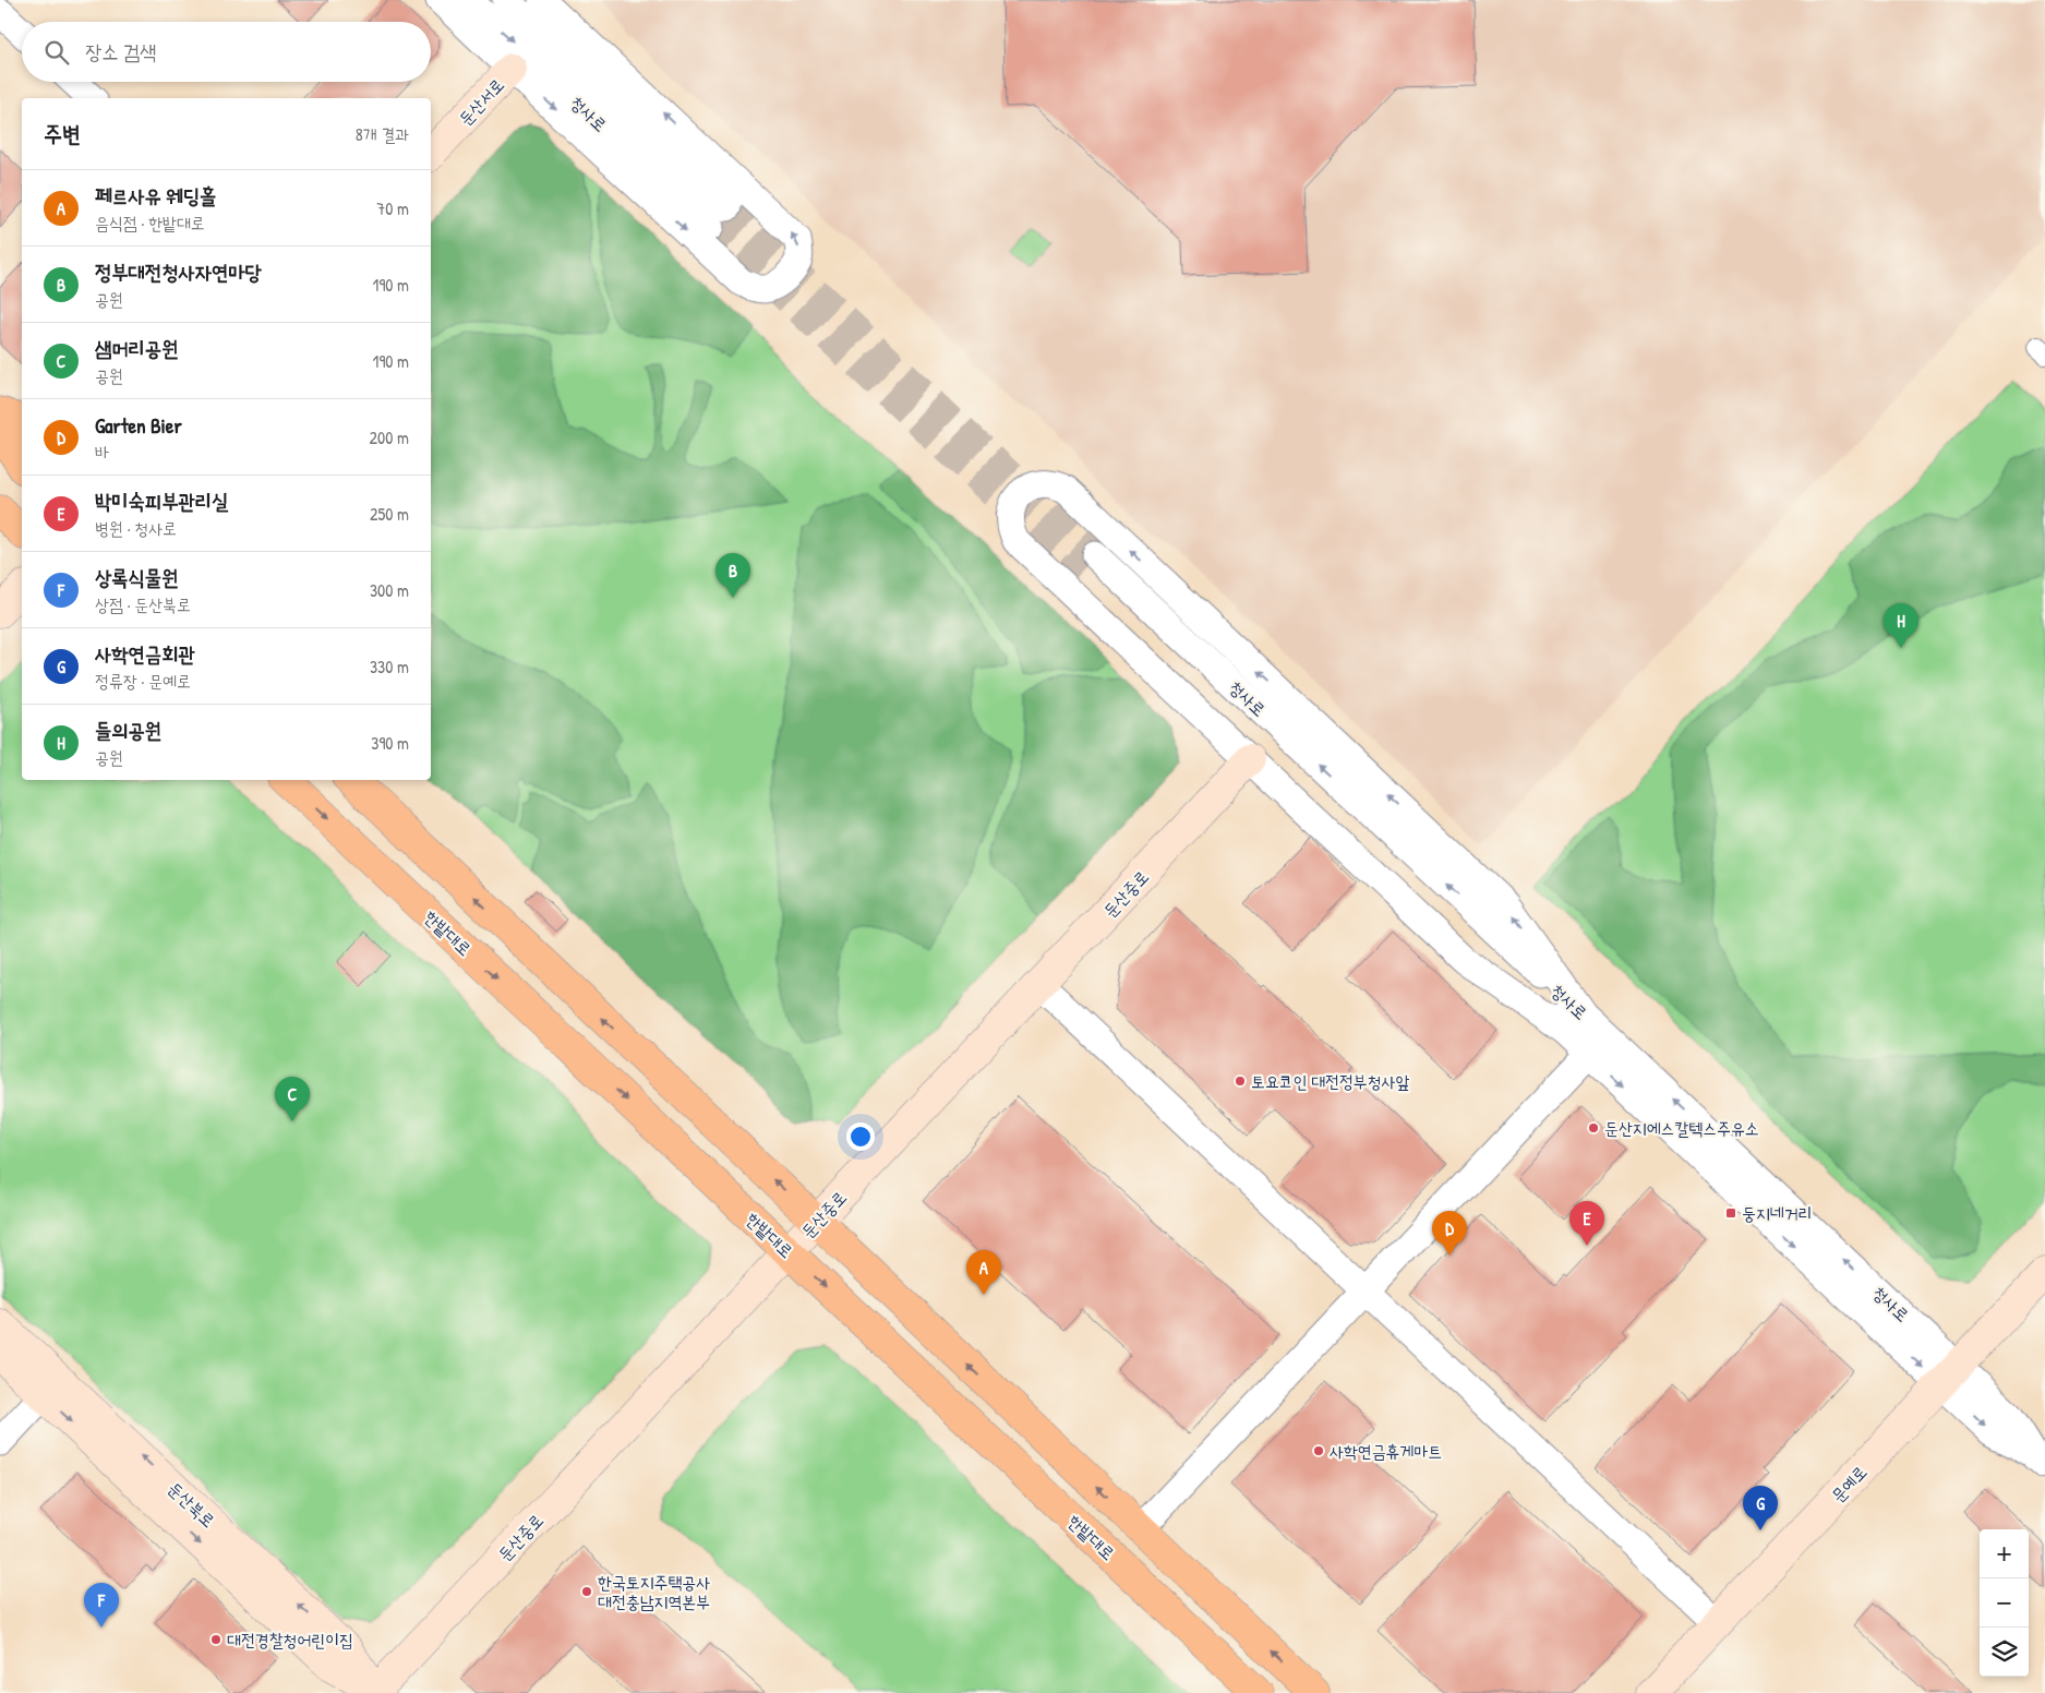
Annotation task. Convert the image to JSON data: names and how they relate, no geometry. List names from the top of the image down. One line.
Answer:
{"streets":{"main road":["둔산서로","둔산중로","한밭대로","문예로","둔산북로"],"street":["청사로"]},"crossings":[["청사로","문예로"],["둔산중로","한밭대로"],["둔산중로","둔산북로"]],"places":{"other":["토요코인 대전정부청사앞","둔산지에스칼텍스주유소","사학연금휴게마트","한국토지주택공사 대전충남지역본부","대전경찰청어린이집"],"transit":["둥지네거리"]},"page":{"search":"장소 검색","heading":["주변","8개 결과"],"list":[{"mark":"A","name":"페르사유 웨딩홀","note":"음식점 · 한밭대로","value":"70 m"},{"mark":"B","name":"정부대전청사자연마당","note":"공원","value":"190 m"},{"mark":"C","name":"샘머리공원","note":"공원","value":"190 m"},{"mark":"D","name":"Garten Bier","note":"바","value":"200 m"},{"mark":"E","name":"박미숙피부관리실","note":"병원 · 청사로","value":"250 m"},{"mark":"F","name":"상록식물원","note":"상점 · 둔산북로","value":"300 m"},{"mark":"G","name":"사학연금회관","note":"정류장 · 문예로","value":"330 m"},{"mark":"H","name":"들의공원","note":"공원","value":"390 m"}],"pins":["B","H","C","E","D","A","G","F"],"map_buttons":["+","−"]}}
